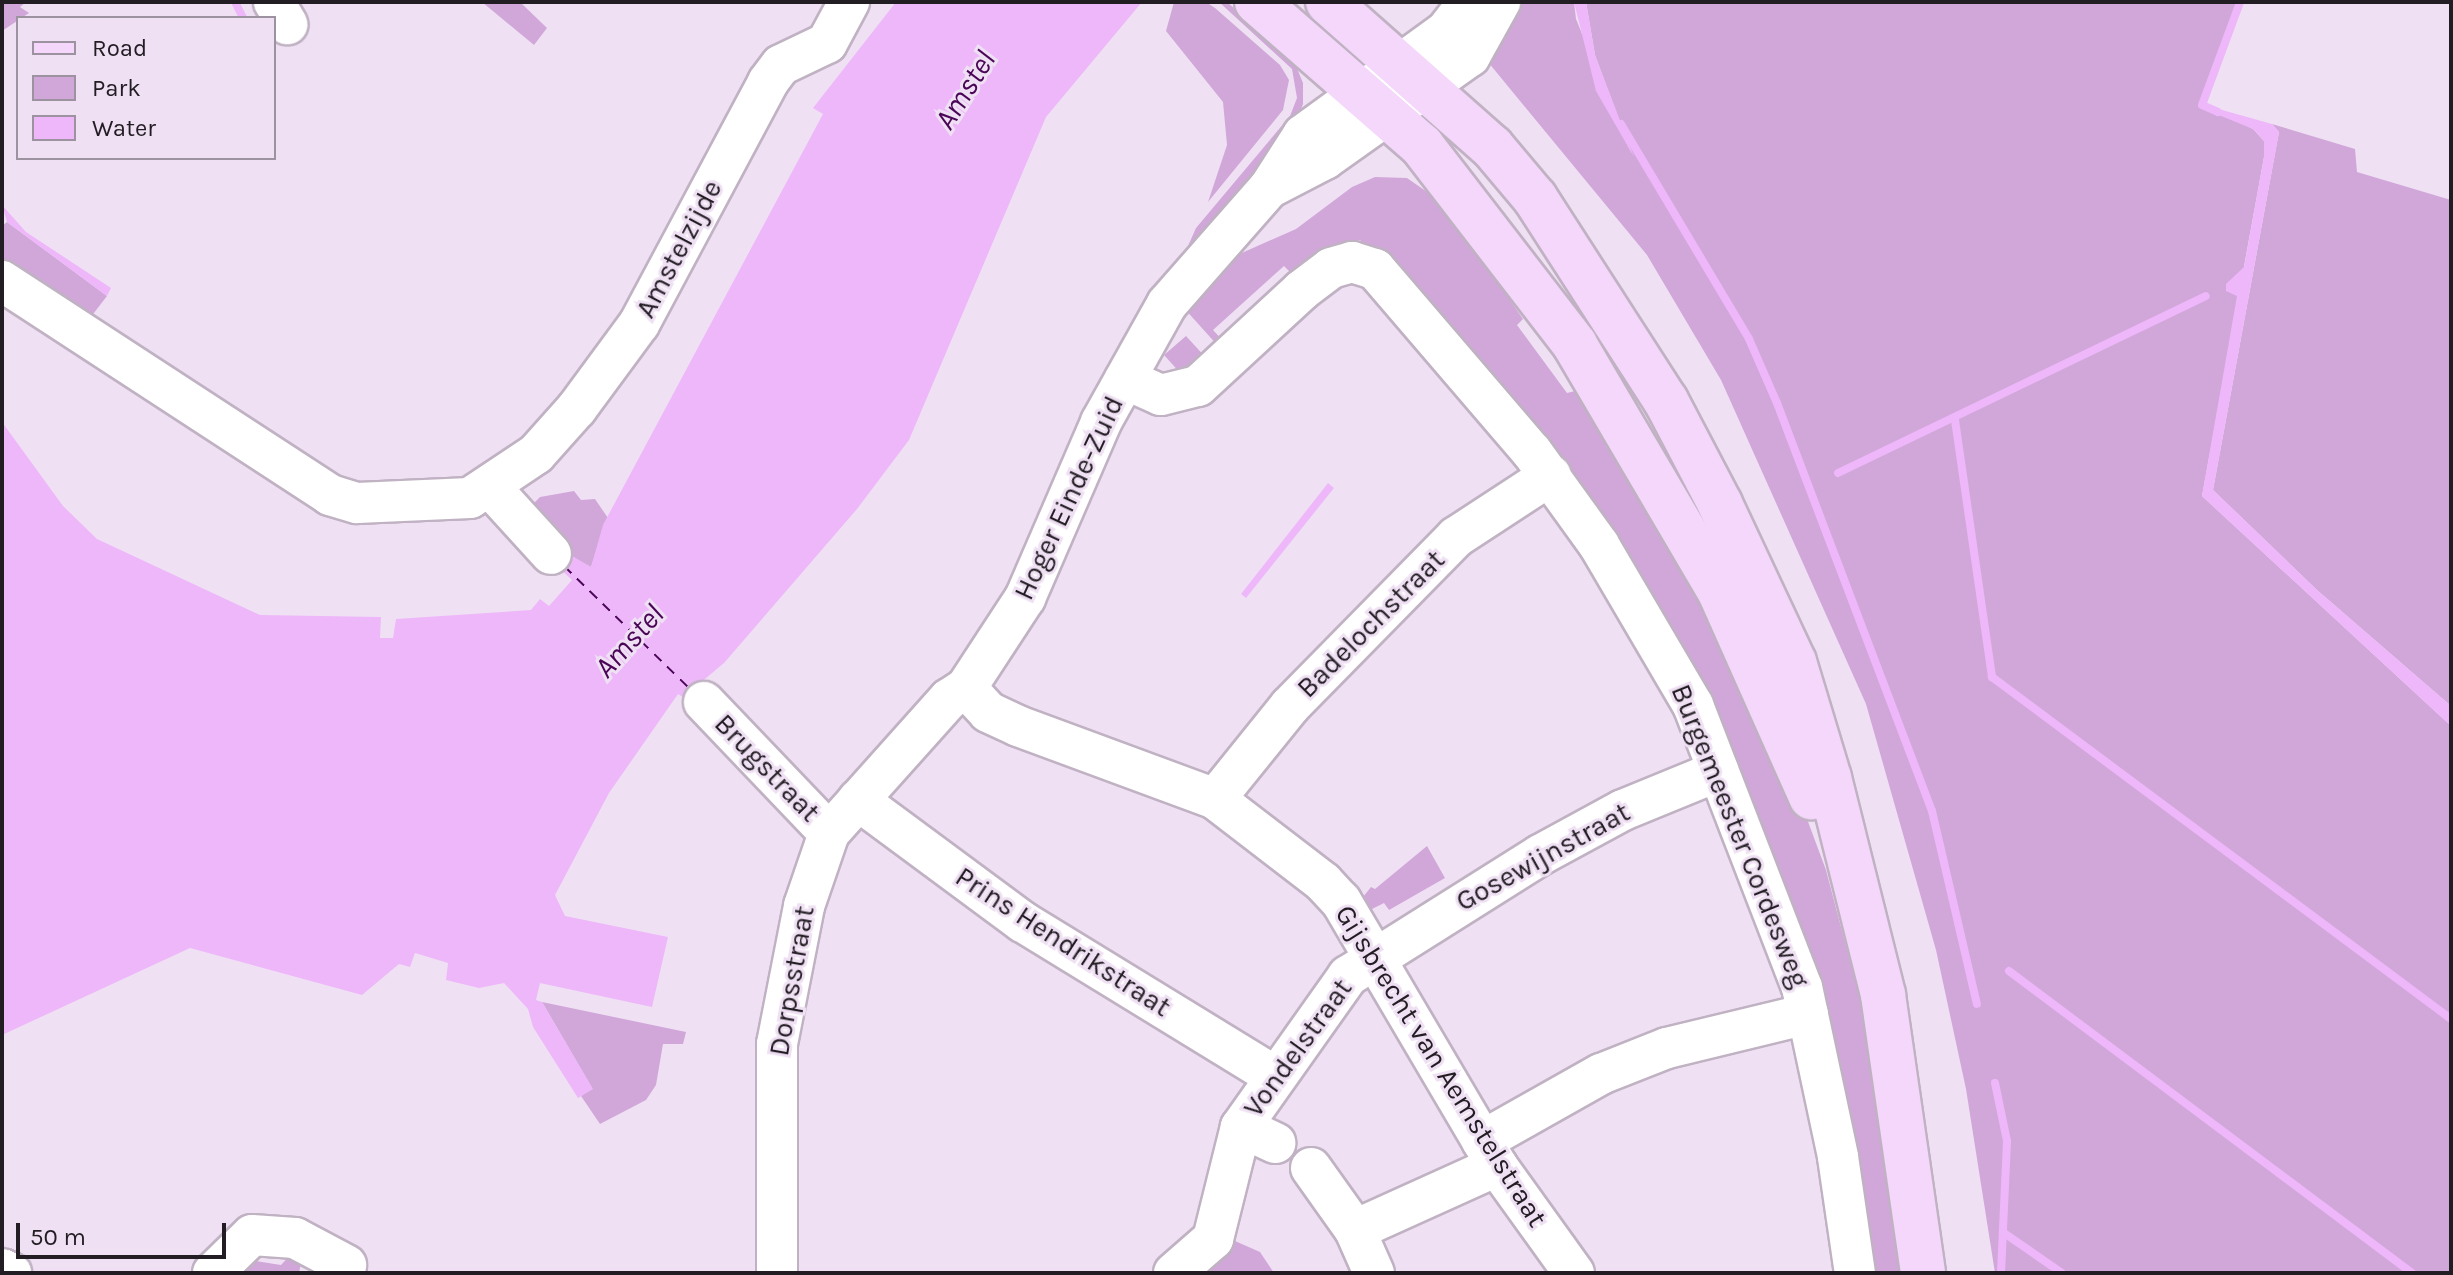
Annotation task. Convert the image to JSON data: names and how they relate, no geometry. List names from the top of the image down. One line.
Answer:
{"streets":{"street":["Amstelzijde","Hoger Einde-Zuid","Badelochstraat","Brugstraat","Burgemeester Cordesweg","Gosewijnstraat","Prins Hendrikstraat","Dorpsstraat","Vondelstraat","Gijsbrecht van Aemstelstraat"]},"crossings":[["Hoger Einde-Zuid","Burgemeester Cordesweg"],["Hoger Einde-Zuid","Prins Hendrikstraat"],["Hoger Einde-Zuid","Dorpsstraat"],["Hoger Einde-Zuid","Gijsbrecht van Aemstelstraat"],["Badelochstraat","Burgemeester Cordesweg"],["Badelochstraat","Gijsbrecht van Aemstelstraat"],["Brugstraat","Dorpsstraat"],["Burgemeester Cordesweg","Gosewijnstraat"],["Gosewijnstraat","Vondelstraat"],["Gosewijnstraat","Gijsbrecht van Aemstelstraat"],["Prins Hendrikstraat","Dorpsstraat"],["Prins Hendrikstraat","Vondelstraat"],["Vondelstraat","Gijsbrecht van Aemstelstraat"]],"water":["Amstel"],"legend":["Road","Park","Water"],"scale_bar":"50 m"}
